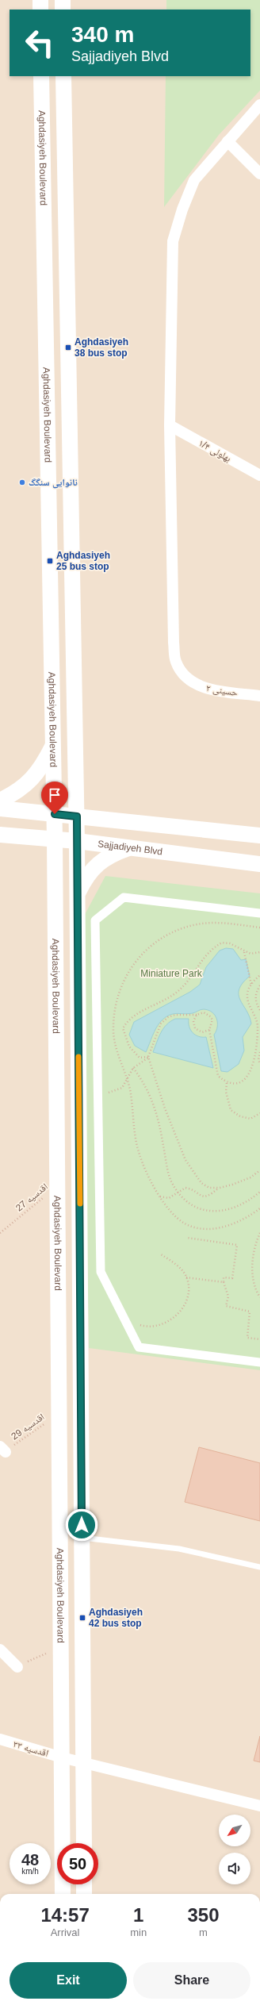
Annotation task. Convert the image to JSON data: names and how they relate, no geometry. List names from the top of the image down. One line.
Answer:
{"streets":{"main road":["Aghdasiyeh Boulevard","Sajjadiyeh Blvd"],"street":["بهلولی ۱/۴","حسینی ۲","اقدسیه ۳۳"],"path":["اقدسیه 27","اقدسیه 29"]},"crossings":[["Aghdasiyeh Boulevard","Sajjadiyeh Blvd"],["Aghdasiyeh Boulevard","اقدسیه 27"],["Aghdasiyeh Boulevard","اقدسیه 29"],["Aghdasiyeh Boulevard","اقدسیه ۳۳"],["بهلولی ۱/۴","حسینی ۲"]],"parks":["Miniature Park"],"places":{"transit":["Aghdasiyeh 38 bus stop","Aghdasiyeh 25 bus stop","Aghdasiyeh 42 bus stop"],"other":["نانوایی سنگگ"]},"north":"bottom left","page":{"turn":["340 m","Sajjadiyeh Blvd"],"speed":"48 km/h","limit":"50","eta":["14:57","Arrival","1","min","350","m"],"buttons":["Exit","Share"]}}
